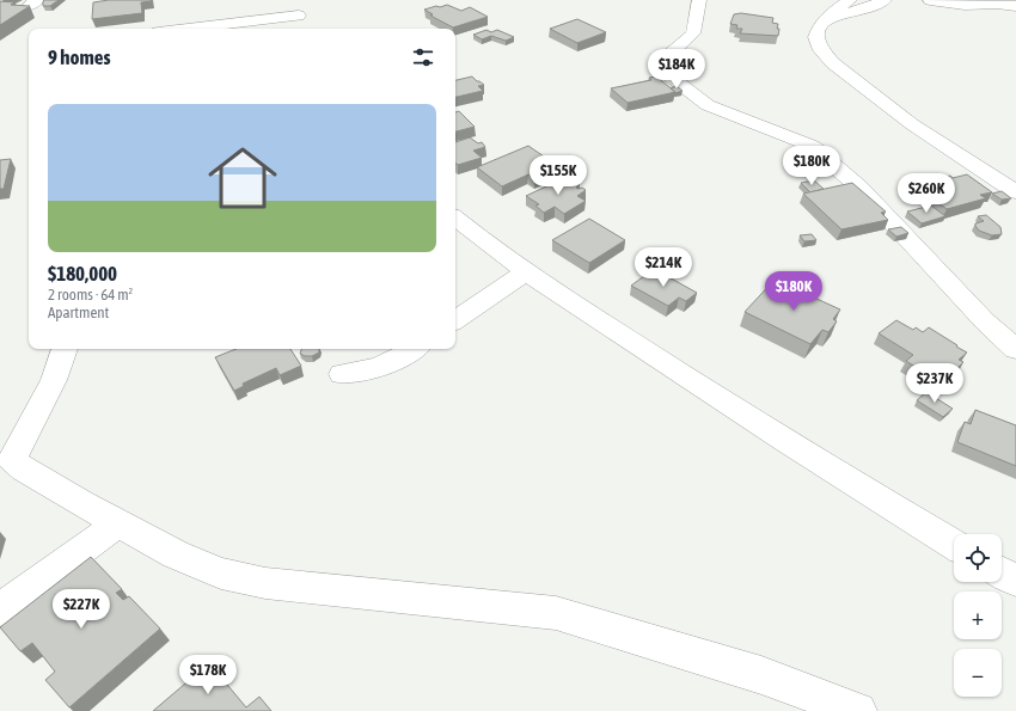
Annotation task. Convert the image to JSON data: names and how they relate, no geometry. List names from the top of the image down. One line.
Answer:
{"page":{"heading":"9 homes","price":["$184K","$180K","$155K","$260K","$214K","$180K","$237K","$227K","$178K"],"list":[{"name":"$180,000","note":"2 rooms · 64 m² · Apartment"}],"map_buttons":["+","−"]}}
